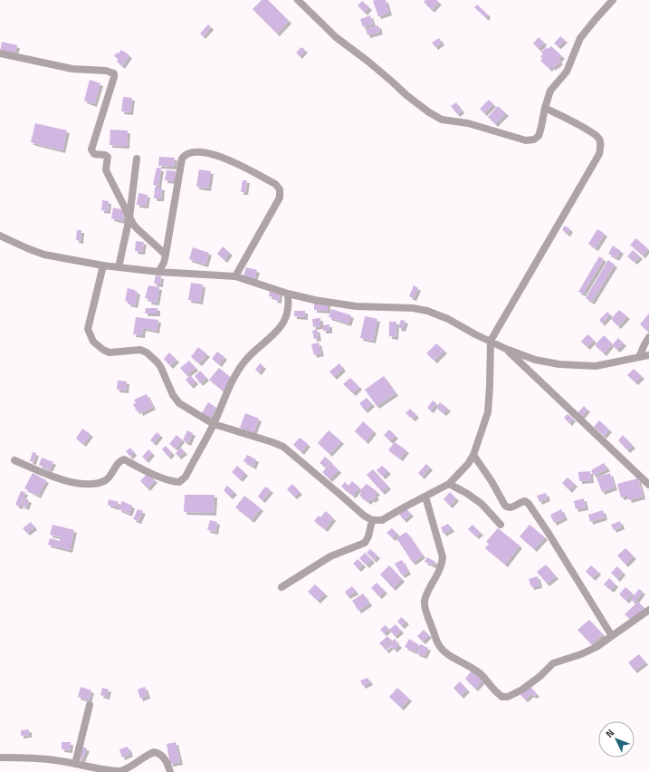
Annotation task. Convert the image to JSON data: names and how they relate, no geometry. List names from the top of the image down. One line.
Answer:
{"north":"top left"}
